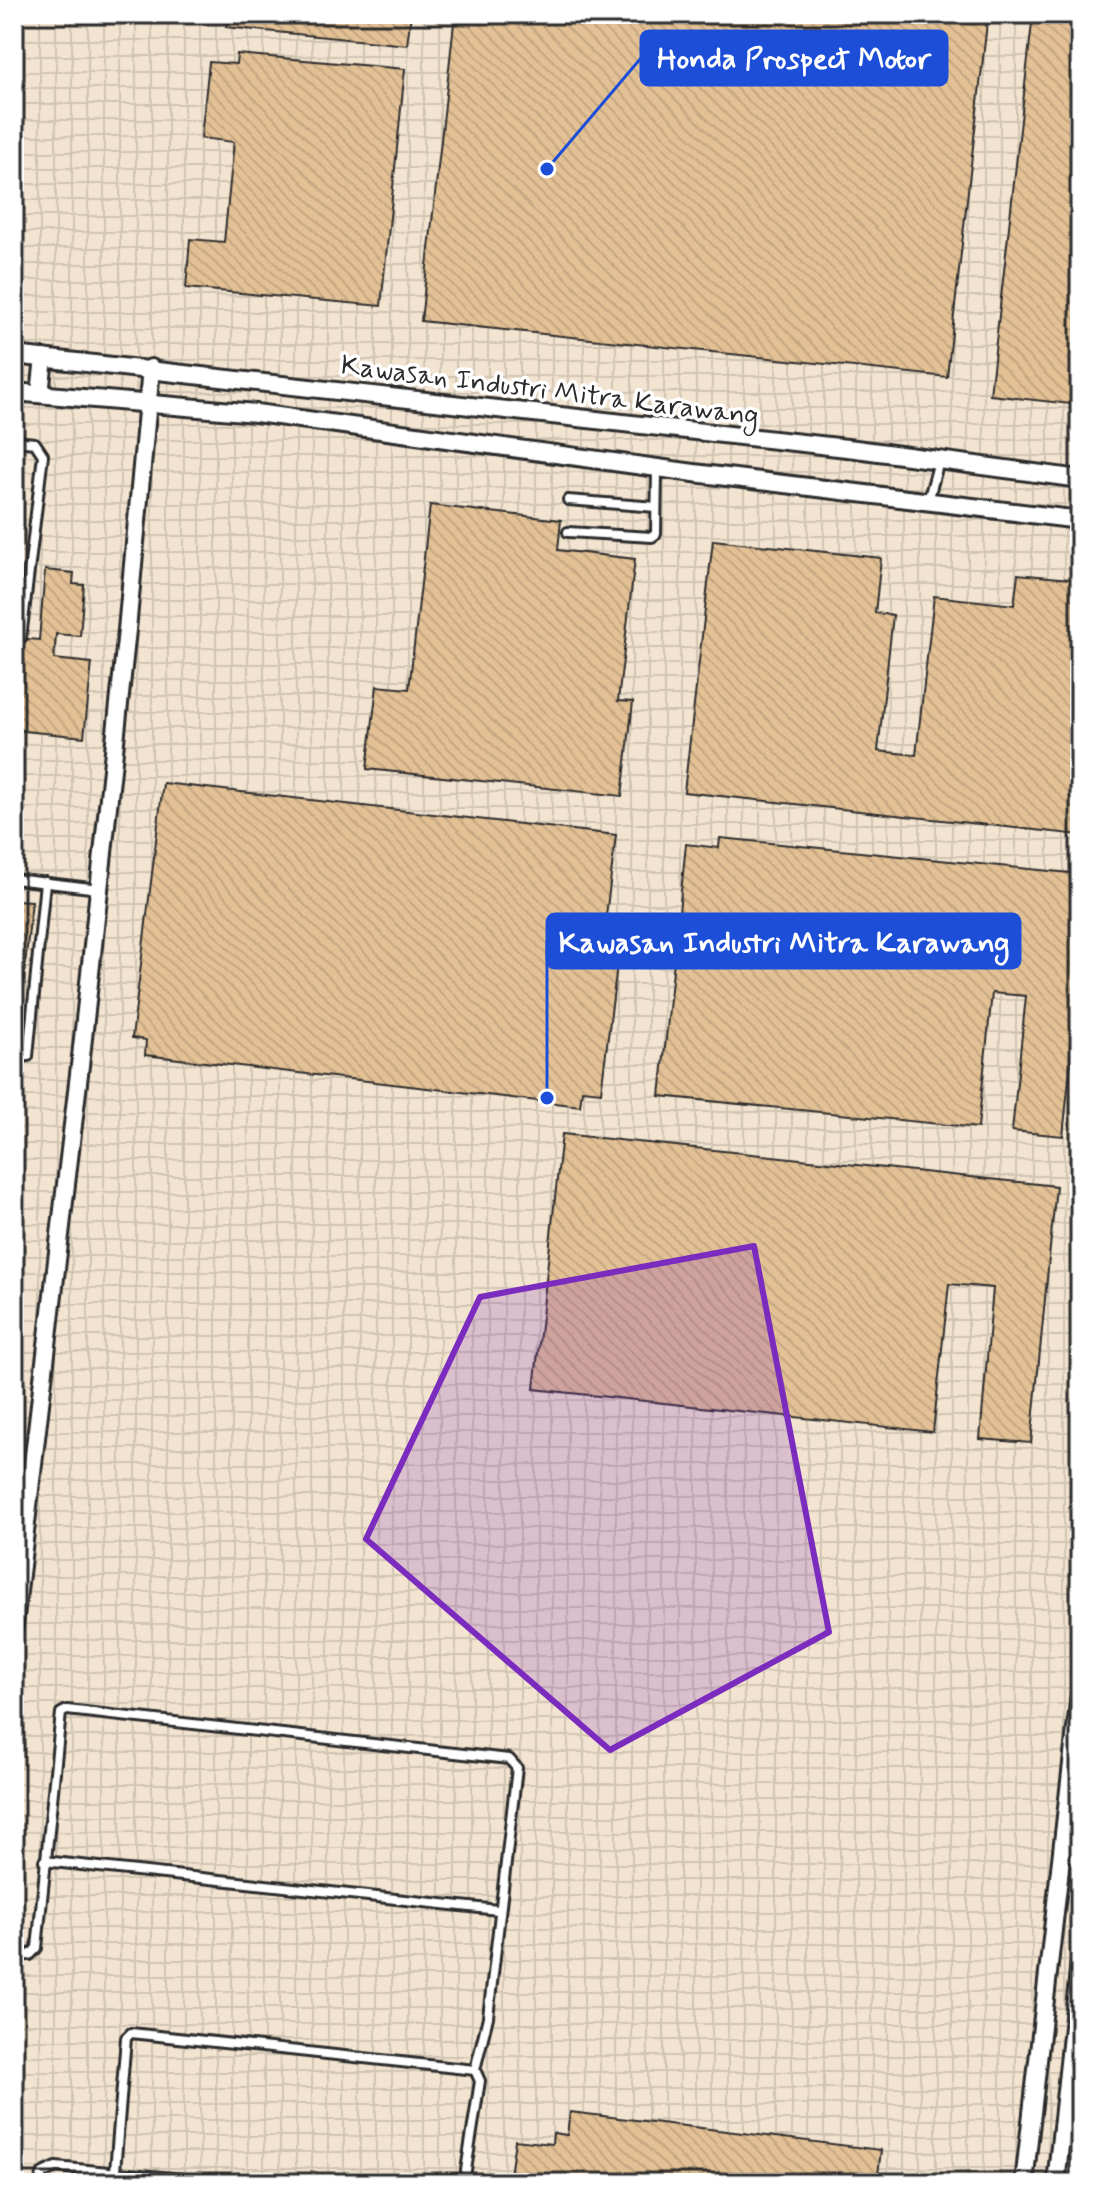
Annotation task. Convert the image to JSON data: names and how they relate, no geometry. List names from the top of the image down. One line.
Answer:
{"streets":{"street":["Kawasan Industri Mitra Karawang"]},"places":["Honda Prospect Motor","Kawasan Industri Mitra Karawang"]}
